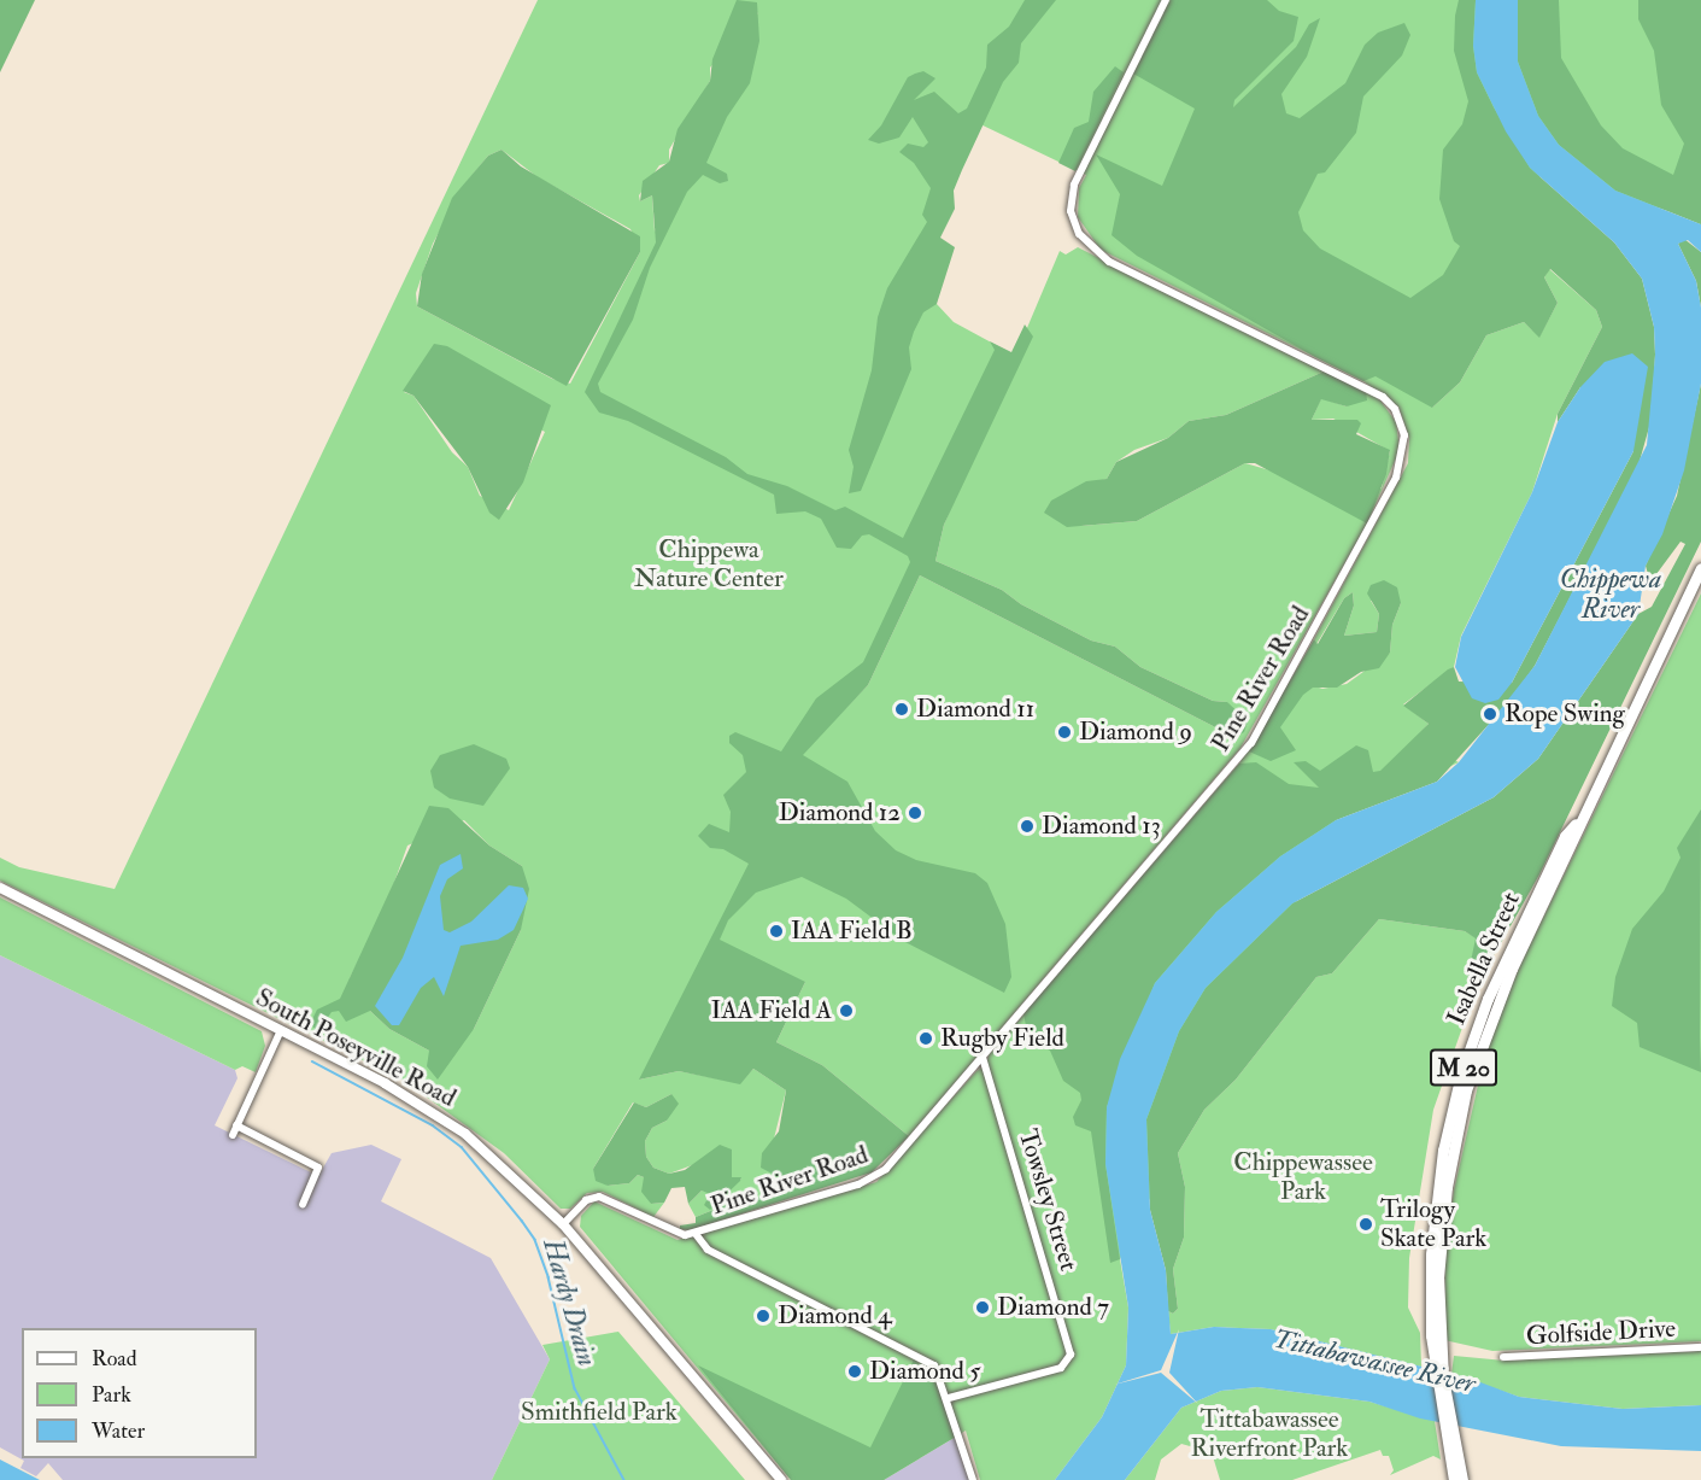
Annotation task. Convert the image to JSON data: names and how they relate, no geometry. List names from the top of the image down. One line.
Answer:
{"streets":{"highway":["Isabella Street","M 20"],"main road":["South Poseyville Road"],"street":["Pine River Road","Towsley Street","Golfside Drive"]},"crossings":[["Pine River Road","South Poseyville Road"],["Pine River Road","Towsley Street"],["Isabella Street","M 20"]],"water":["Chippewa River","Hardy Drain","Tittabawassee River"],"parks":["Chippewa Nature Center","Chippewassee Park","Smithfield Park","Tittabawassee Riverfront Park"],"places":["Diamond 11","Rope Swing","Diamond 9","Diamond 12","Diamond 13","IAA Field B","IAA Field A","Rugby Field","Trilogy Skate Park","Diamond 7","Diamond 4","Diamond 5"],"legend":["Road","Park","Water"]}
